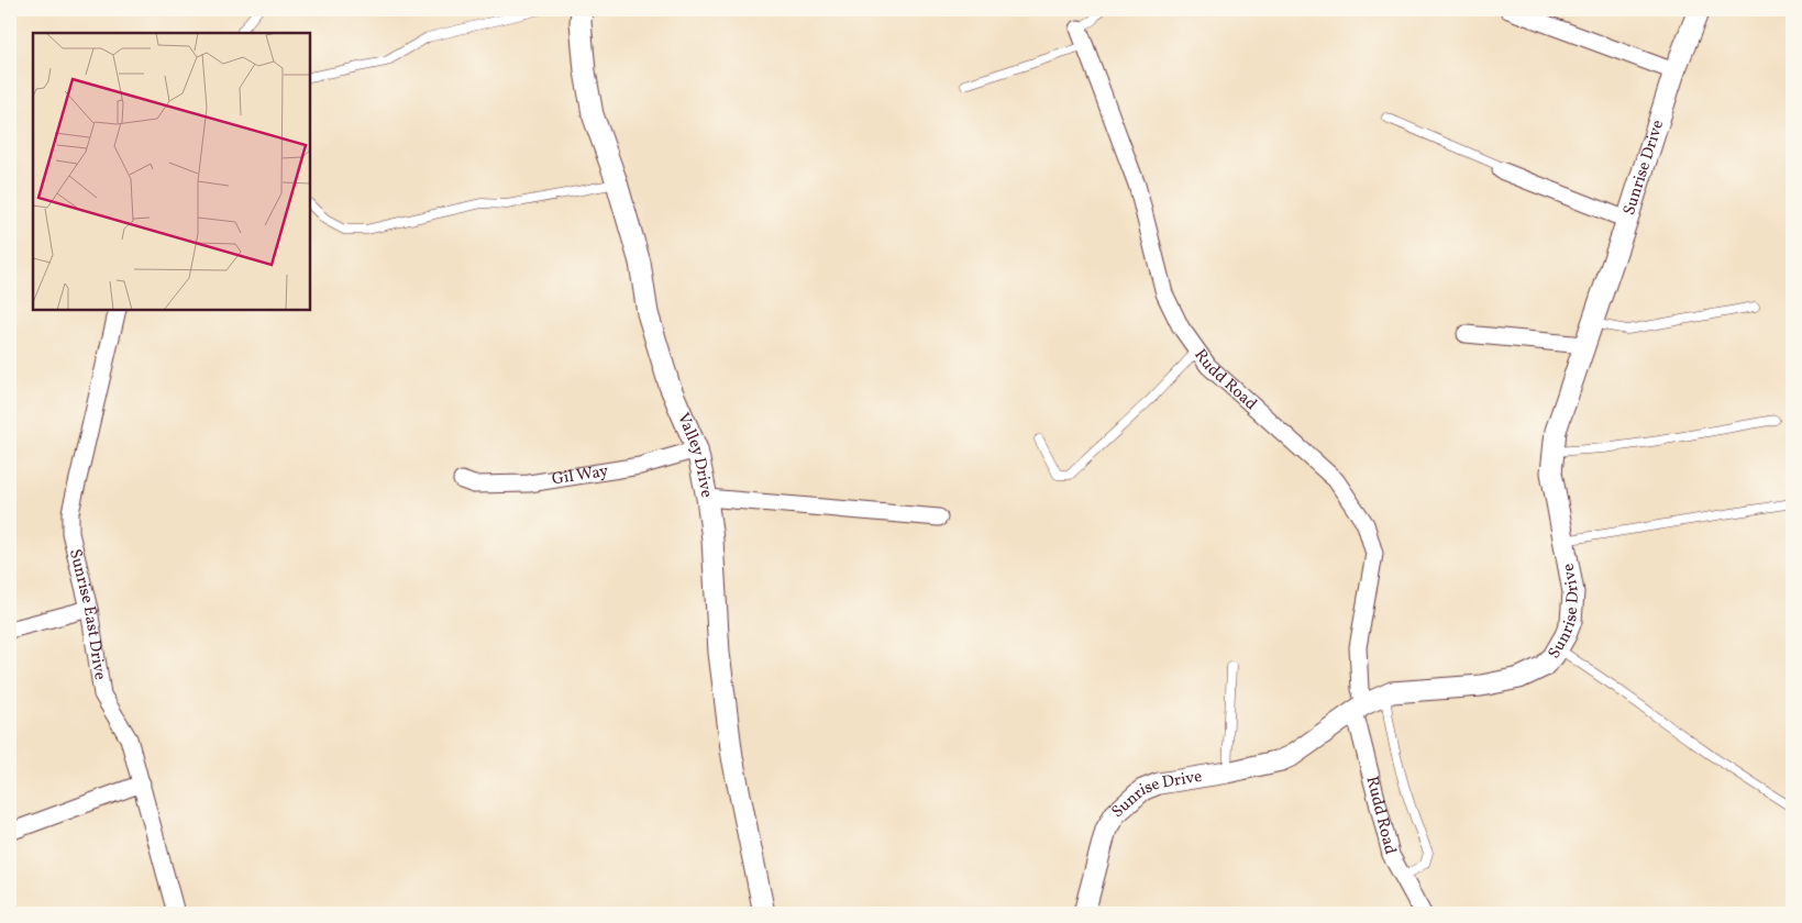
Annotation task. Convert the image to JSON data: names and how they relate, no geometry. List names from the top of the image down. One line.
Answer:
{"streets":{"street":["Sunrise Drive","Rudd Road","Valley Drive","Gil Way","Sunrise East Drive"]},"crossings":[["Sunrise Drive","Rudd Road"],["Valley Drive","Gil Way"]]}
